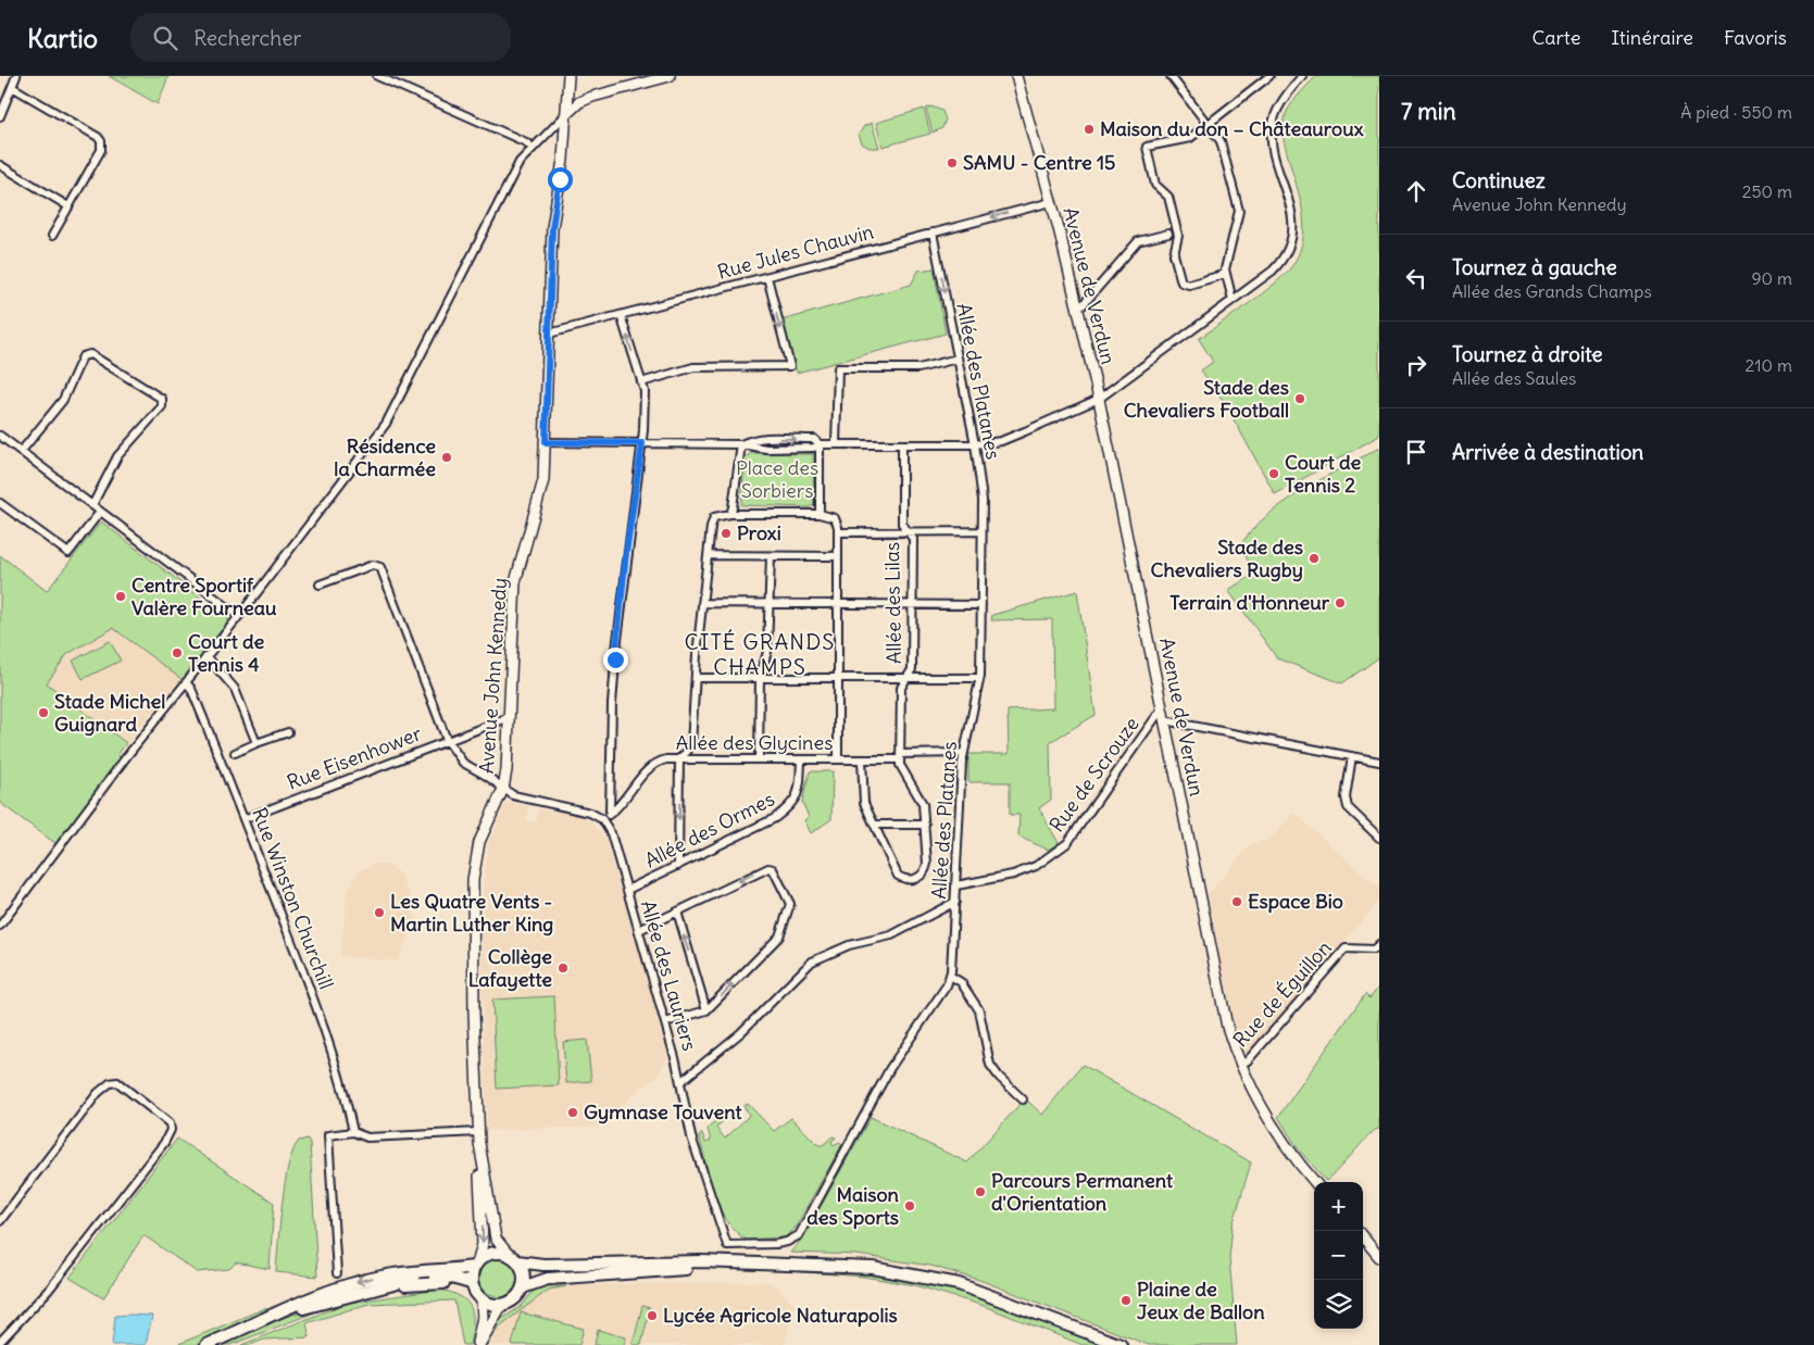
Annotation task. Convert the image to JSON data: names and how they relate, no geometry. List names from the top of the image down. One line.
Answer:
{"streets":{"main road":["Avenue de Verdun","Avenue John Kennedy"],"street":["Rue Jules Chauvin","Allée des Platanes","Allée des Lilas","Allée des Glycines","Rue Eisenhower","Rue de Scrouze","Allée des Ormes","Rue Winston Churchill","Allée des Lauriers","Rue de Éguillon"]},"crossings":[["Rue Jules Chauvin","Avenue de Verdun"],["Rue Jules Chauvin","Allée des Platanes"],["Rue Jules Chauvin","Avenue John Kennedy"],["Avenue de Verdun","Rue de Scrouze"],["Avenue de Verdun","Rue de Éguillon"],["Allée des Platanes","Allée des Glycines"],["Allée des Platanes","Rue de Scrouze"],["Allée des Platanes","Allée des Lauriers"],["Allée des Lilas","Allée des Glycines"],["Avenue John Kennedy","Rue Eisenhower"],["Allée des Glycines","Allée des Ormes"],["Allée des Glycines","Allée des Lauriers"],["Rue Eisenhower","Rue Winston Churchill"],["Allée des Ormes","Allée des Lauriers"]],"districts":["CITÉ GRANDS CHAMPS"],"parks":["Place des Sorbiers"],"places":["Maison du don – Châteauroux","SAMU - Centre 15","Stade des Chevaliers Football","Résidence la Charmée","Court de Tennis 2","Proxi","Stade des Chevaliers Rugby","Centre Sportif Valère Fourneau","Terrain d'Honneur","Court de Tennis 4","Stade Michel Guignard","Espace Bio","Les Quatre Vents - Martin Luther King","Collège Lafayette","Gymnase Touvent","Parcours Permanent d'Orientation","Maison des Sports","Plaine de Jeux de Ballon","Lycée Agricole Naturapolis"],"page":{"header":"Kartio","search":"Rechercher","nav":["Carte","Itinéraire","Favoris"],"heading":["7 min","À pied · 550 m"],"list":[["Continuez","Avenue John Kennedy","250 m"],["Tournez à gauche","Allée des Grands Champs","90 m"],["Tournez à droite","Allée des Saules","210 m"],"Arrivée à destination"],"map_buttons":["+","−"]}}
